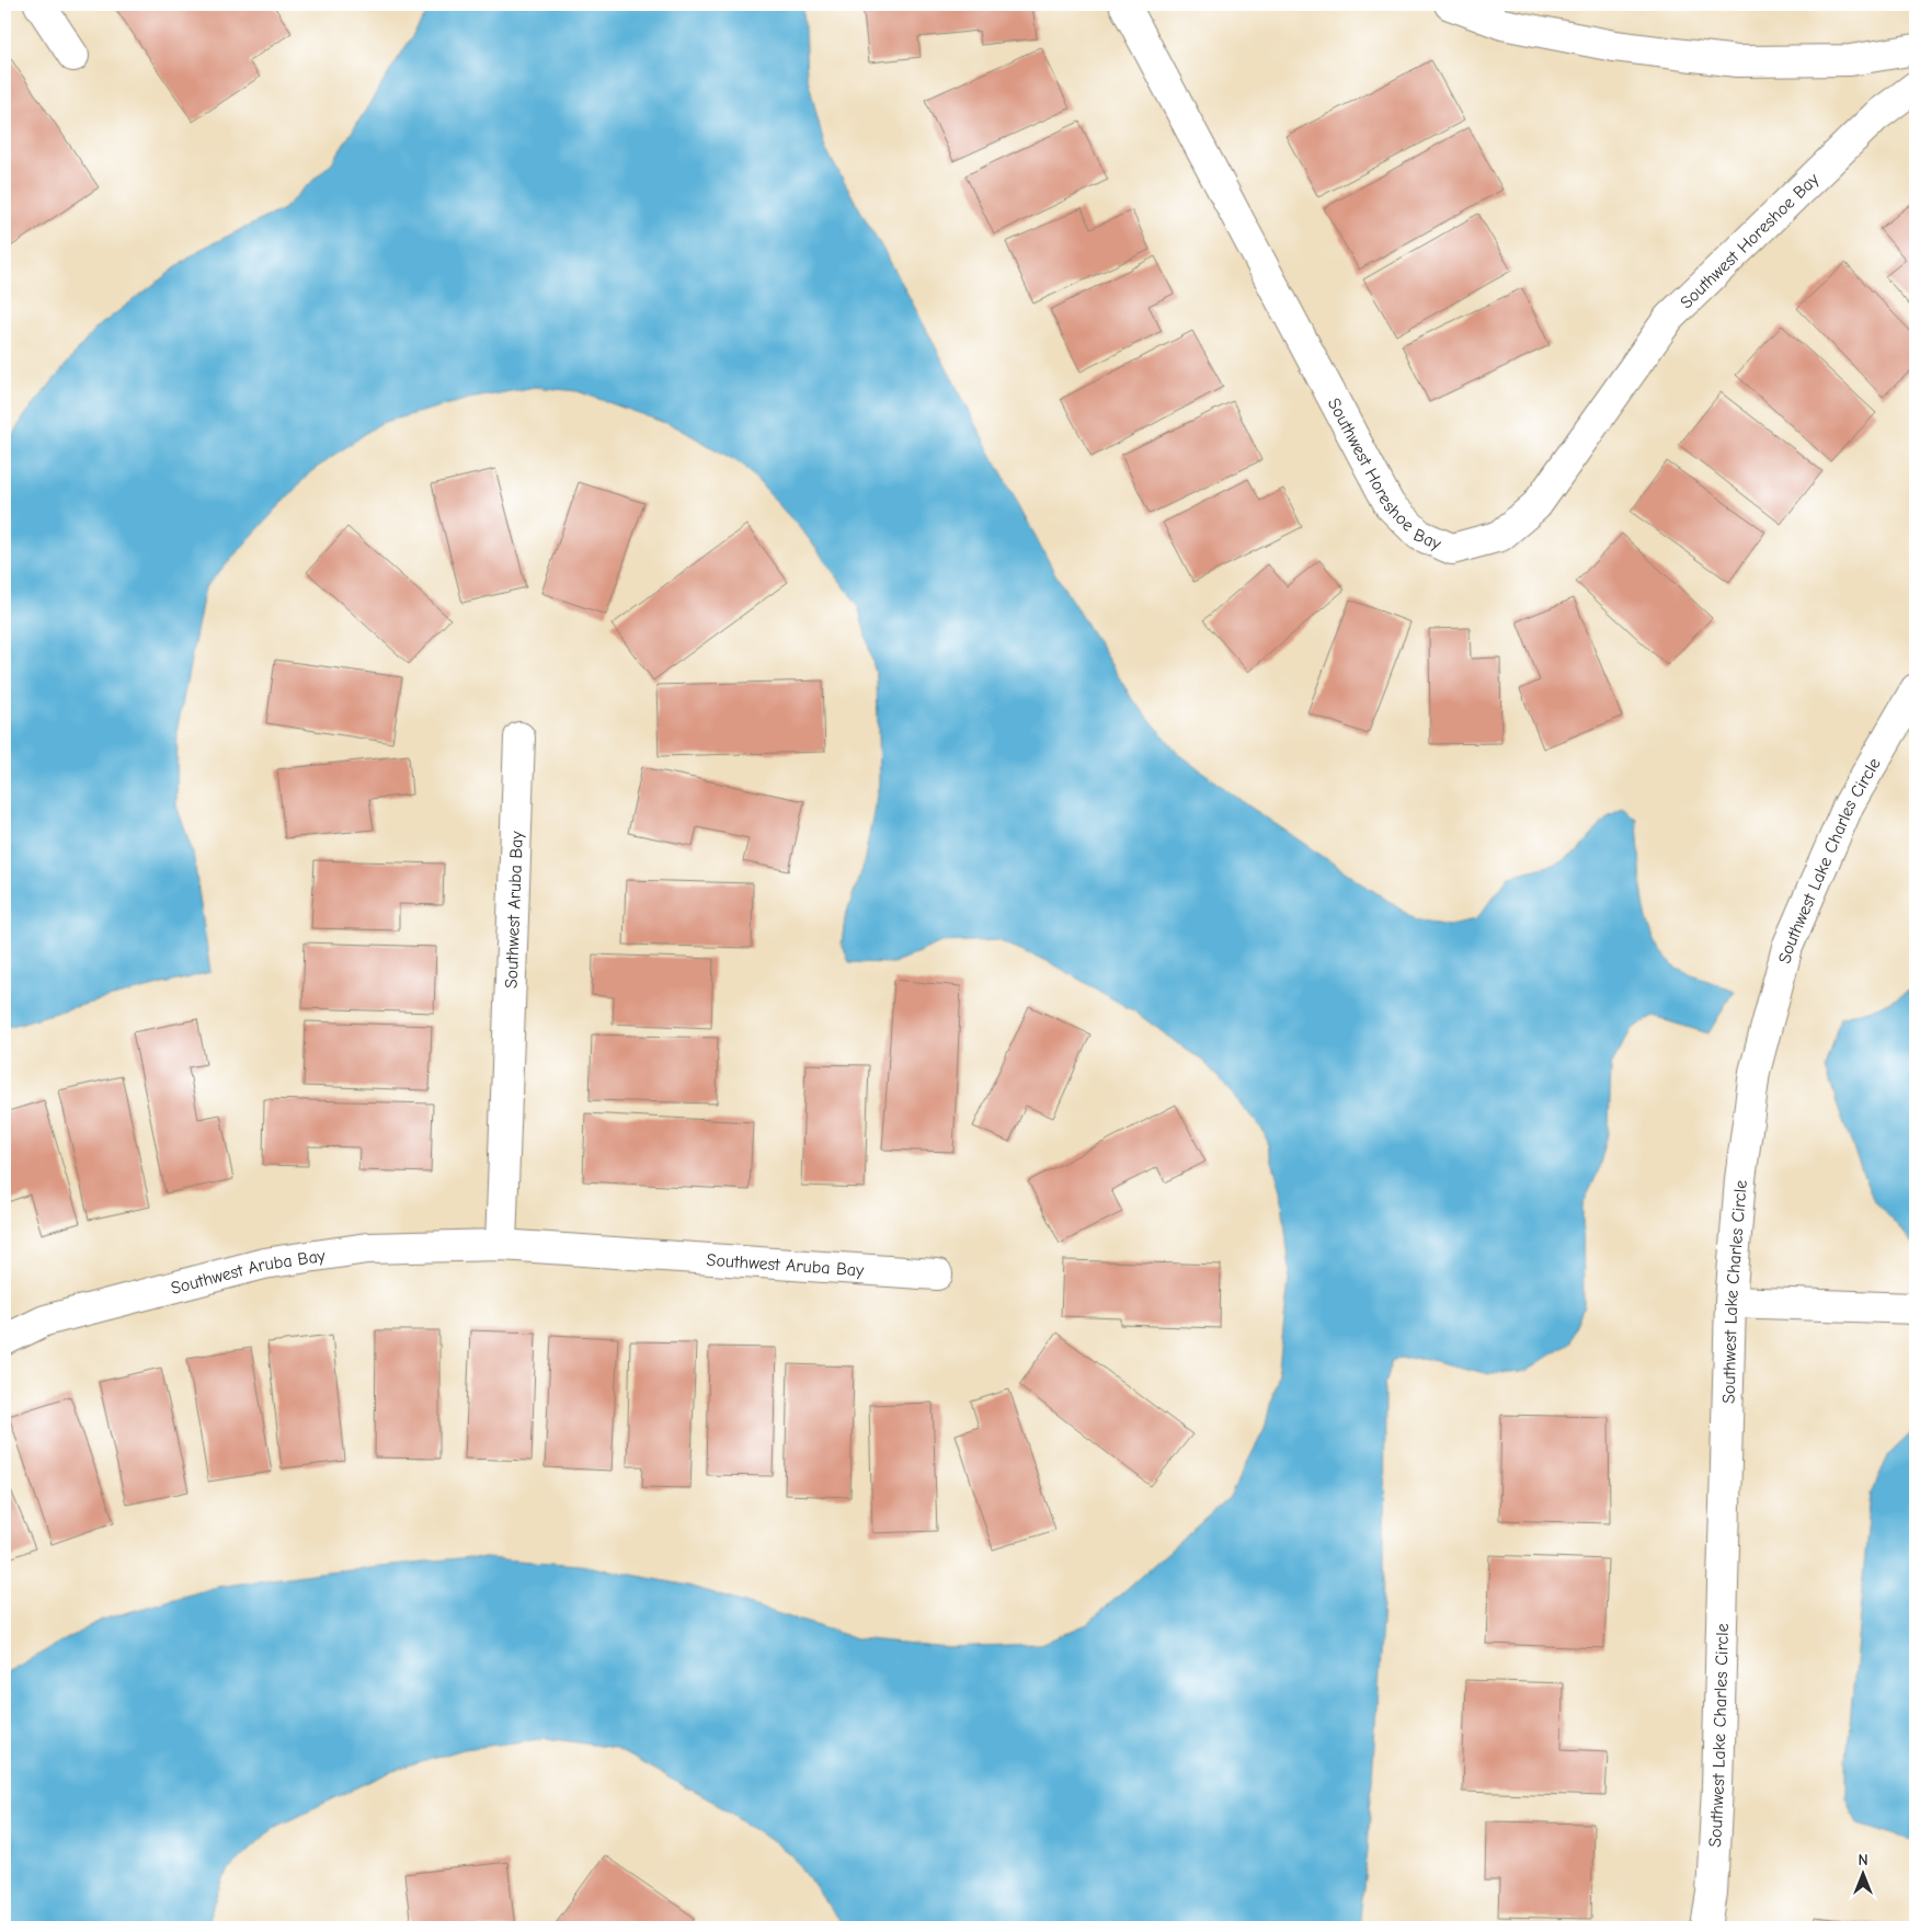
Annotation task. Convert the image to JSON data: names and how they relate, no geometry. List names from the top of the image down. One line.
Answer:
{"streets":{"street":["Southwest Horeshoe Bay","Southwest Lake Charles Circle","Southwest Aruba Bay"]},"north":"top"}
